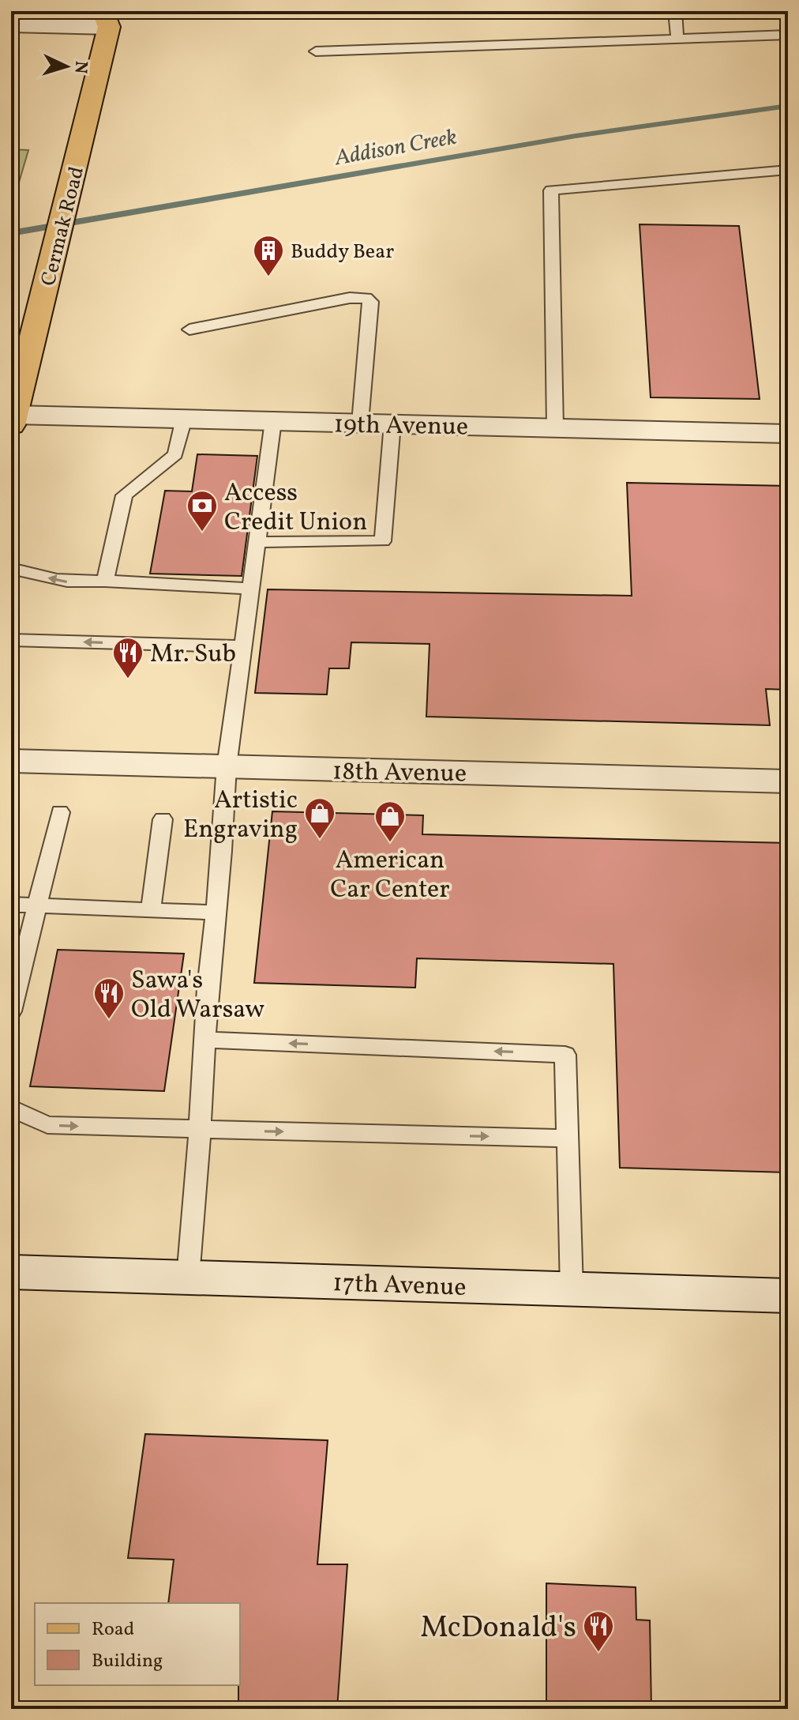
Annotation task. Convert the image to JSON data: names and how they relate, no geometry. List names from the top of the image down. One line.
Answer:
{"streets":{"main road":["Cermak Road"],"street":["19th Avenue","18th Avenue","17th Avenue"]},"crossings":[["Cermak Road","19th Avenue"]],"water":["Addison Creek"],"places":{"building":["Buddy Bear"],"bank":["Access Credit Union"],"restaurant":["Mr. Sub","Sawa's Old Warsaw","McDonald's"],"shop":["Artistic Engraving","American Car Center"]},"legend":["Road","Building"],"north":"right"}
